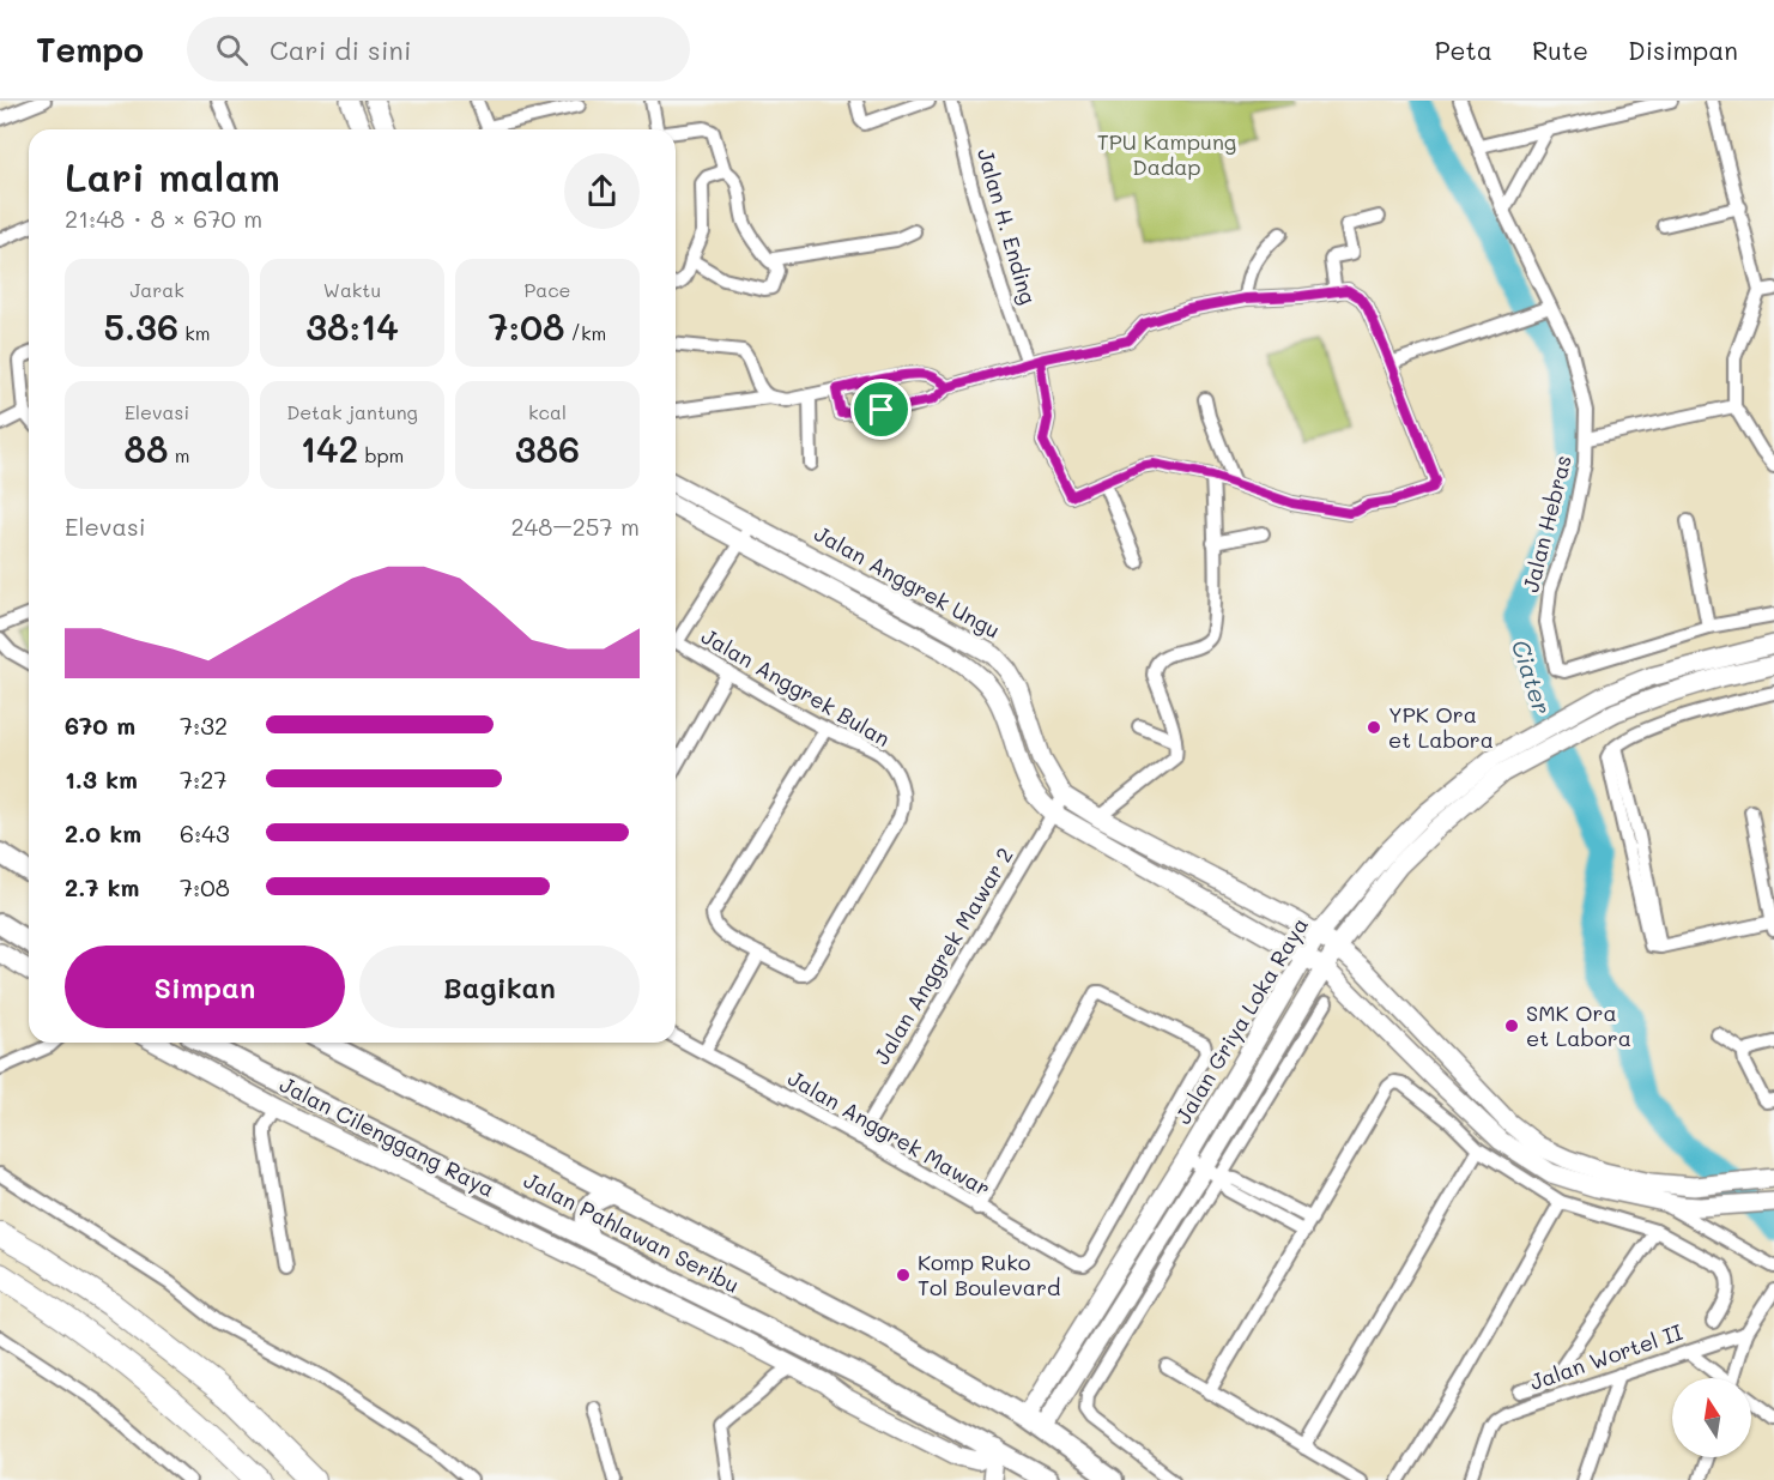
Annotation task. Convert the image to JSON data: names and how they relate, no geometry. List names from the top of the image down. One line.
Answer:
{"streets":{"main road":["Jalan Pahlawan Seribu"],"street":["Jalan H. Ending","Jalan Hebras","Jalan Anggrek Ungu","Jalan Anggrek Bulan","Jalan Anggrek Mawar 2","Jalan Griya Loka Raya","Jalan Anggrek Mawar","Jalan Cilenggang Raya","Jalan Wortel II"]},"crossings":[["Jalan Anggrek Ungu","Jalan Anggrek Mawar 2"],["Jalan Anggrek Ungu","Jalan Griya Loka Raya"],["Jalan Anggrek Mawar 2","Jalan Anggrek Mawar"],["Jalan Griya Loka Raya","Jalan Pahlawan Seribu"],["Jalan Cilenggang Raya","Jalan Pahlawan Seribu"]],"water":["Ciater"],"parks":["TPU Kampung Dadap"],"places":["YPK Ora et Labora","SMK Ora et Labora","Komp Ruko Tol Boulevard"],"north":"top","page":{"header":"Tempo","search":"Cari di sini","nav":["Peta","Rute","Disimpan"],"heading":["Lari malam","21:48 · 8 × 670 m"],"stats":[["Jarak","5.36 km"],["Waktu","38:14"],["Pace","7:08 /km"],["Elevasi","88 m"],["Detak jantung","142 bpm"],["kcal","386"]],"chart":["Elevasi","248–257 m"],"list":[{"name":"670 m","note":"7:32"},{"name":"1.3 km","note":"7:27"},{"name":"2.0 km","note":"6:43"},{"name":"2.7 km","note":"7:08"}],"buttons":["Simpan","Bagikan"]}}
